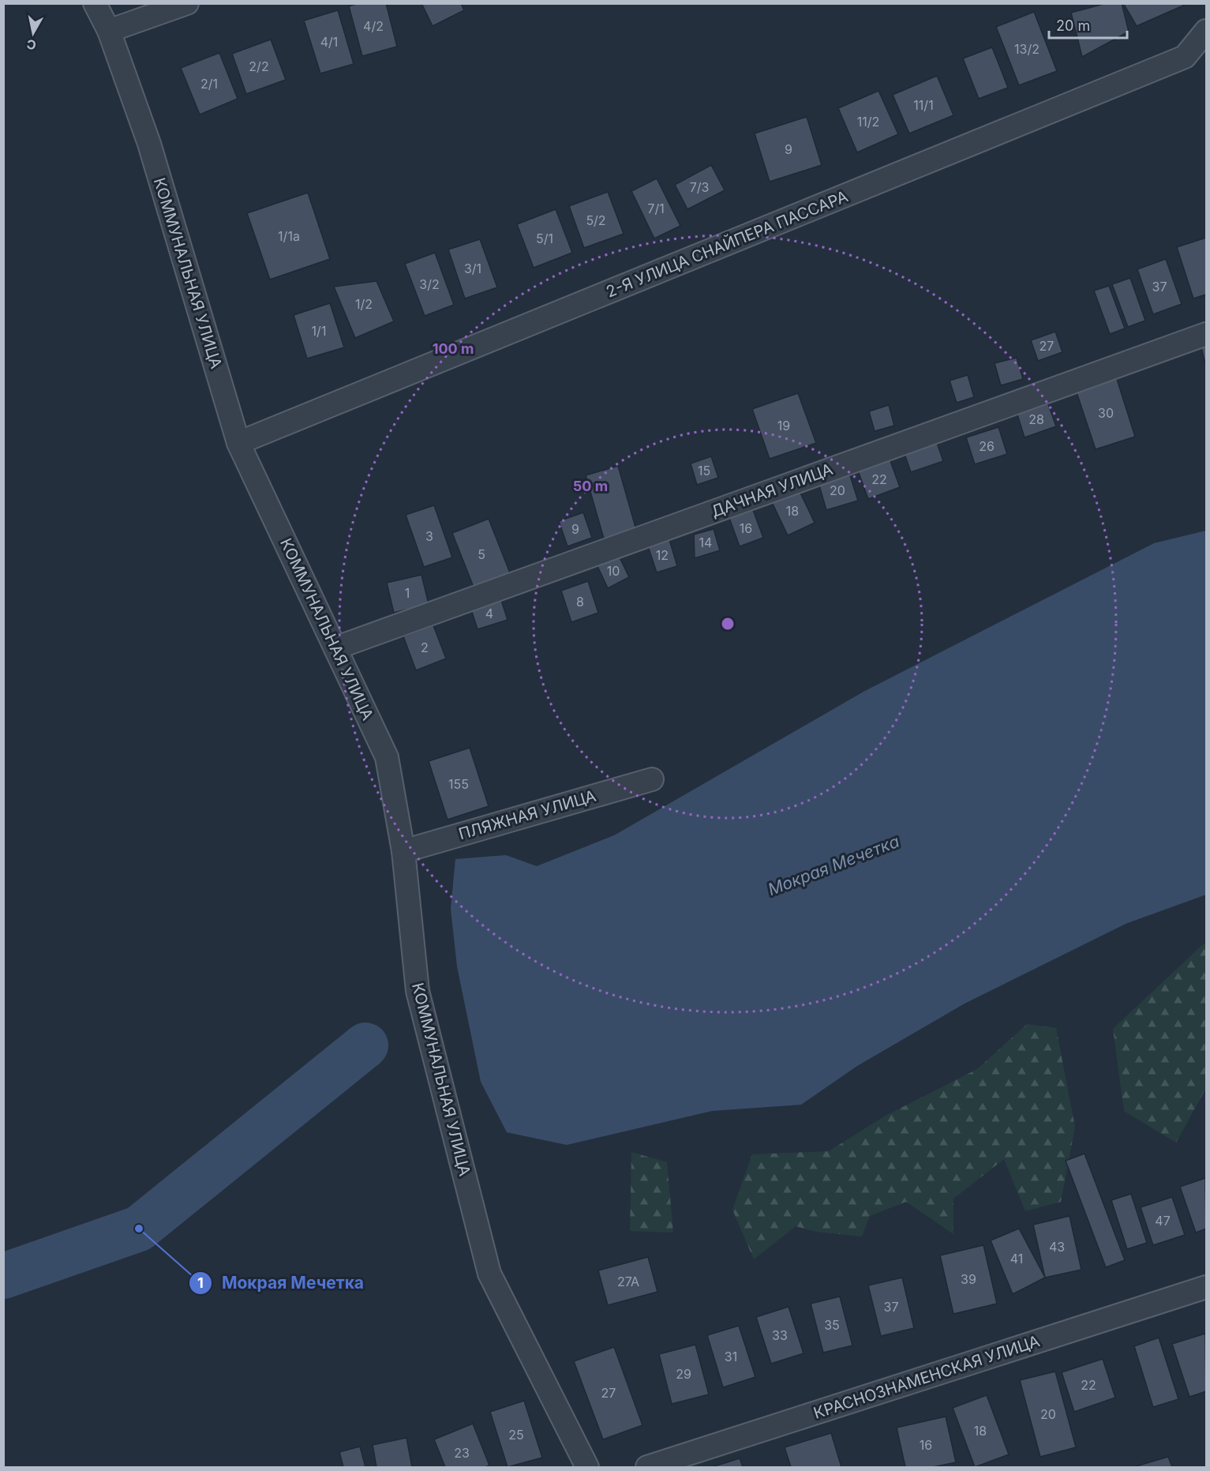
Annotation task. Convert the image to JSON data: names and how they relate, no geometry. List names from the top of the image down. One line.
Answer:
{"streets":{"street":["2-Я УЛИЦА СНАЙПЕРА ПАССАРА","КОММУНАЛЬНАЯ УЛИЦА","ДАЧНАЯ УЛИЦА","ПЛЯЖНАЯ УЛИЦА","КРАСНОЗНАМЕНСКАЯ УЛИЦА"]},"crossings":[["2-Я УЛИЦА СНАЙПЕРА ПАССАРА","КОММУНАЛЬНАЯ УЛИЦА"],["КОММУНАЛЬНАЯ УЛИЦА","ДАЧНАЯ УЛИЦА"],["КОММУНАЛЬНАЯ УЛИЦА","ПЛЯЖНАЯ УЛИЦА"]],"water":["Мокрая Мечетка"],"places":["Мокрая Мечетка"],"house_numbers":["4/2","4/1","13/2","2/2","2/1","11/1","11/2","9","7/3","7/1","5/2","1/1а","5/1","3/1","3/2","37","1/2","1/1","27","30","28","19","26","15","22","20","18","16","9","3","14","5","12","10","1","8","4","2","155","47","43","41","39","27А","37","35","33","31","29","22","27","20","18","25","16","23"],"scale_bar":"20 m","north":"bottom","rings":["100 m","50 m"]}
